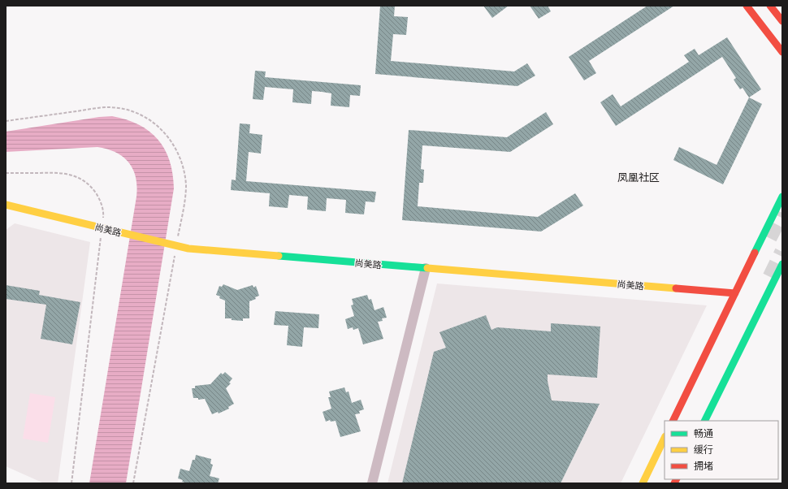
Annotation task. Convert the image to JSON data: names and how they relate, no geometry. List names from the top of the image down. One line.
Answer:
{"streets":{"street":["尚美路"]},"districts":["凤凰社区"],"legend":["畅通","缓行","拥堵"]}
